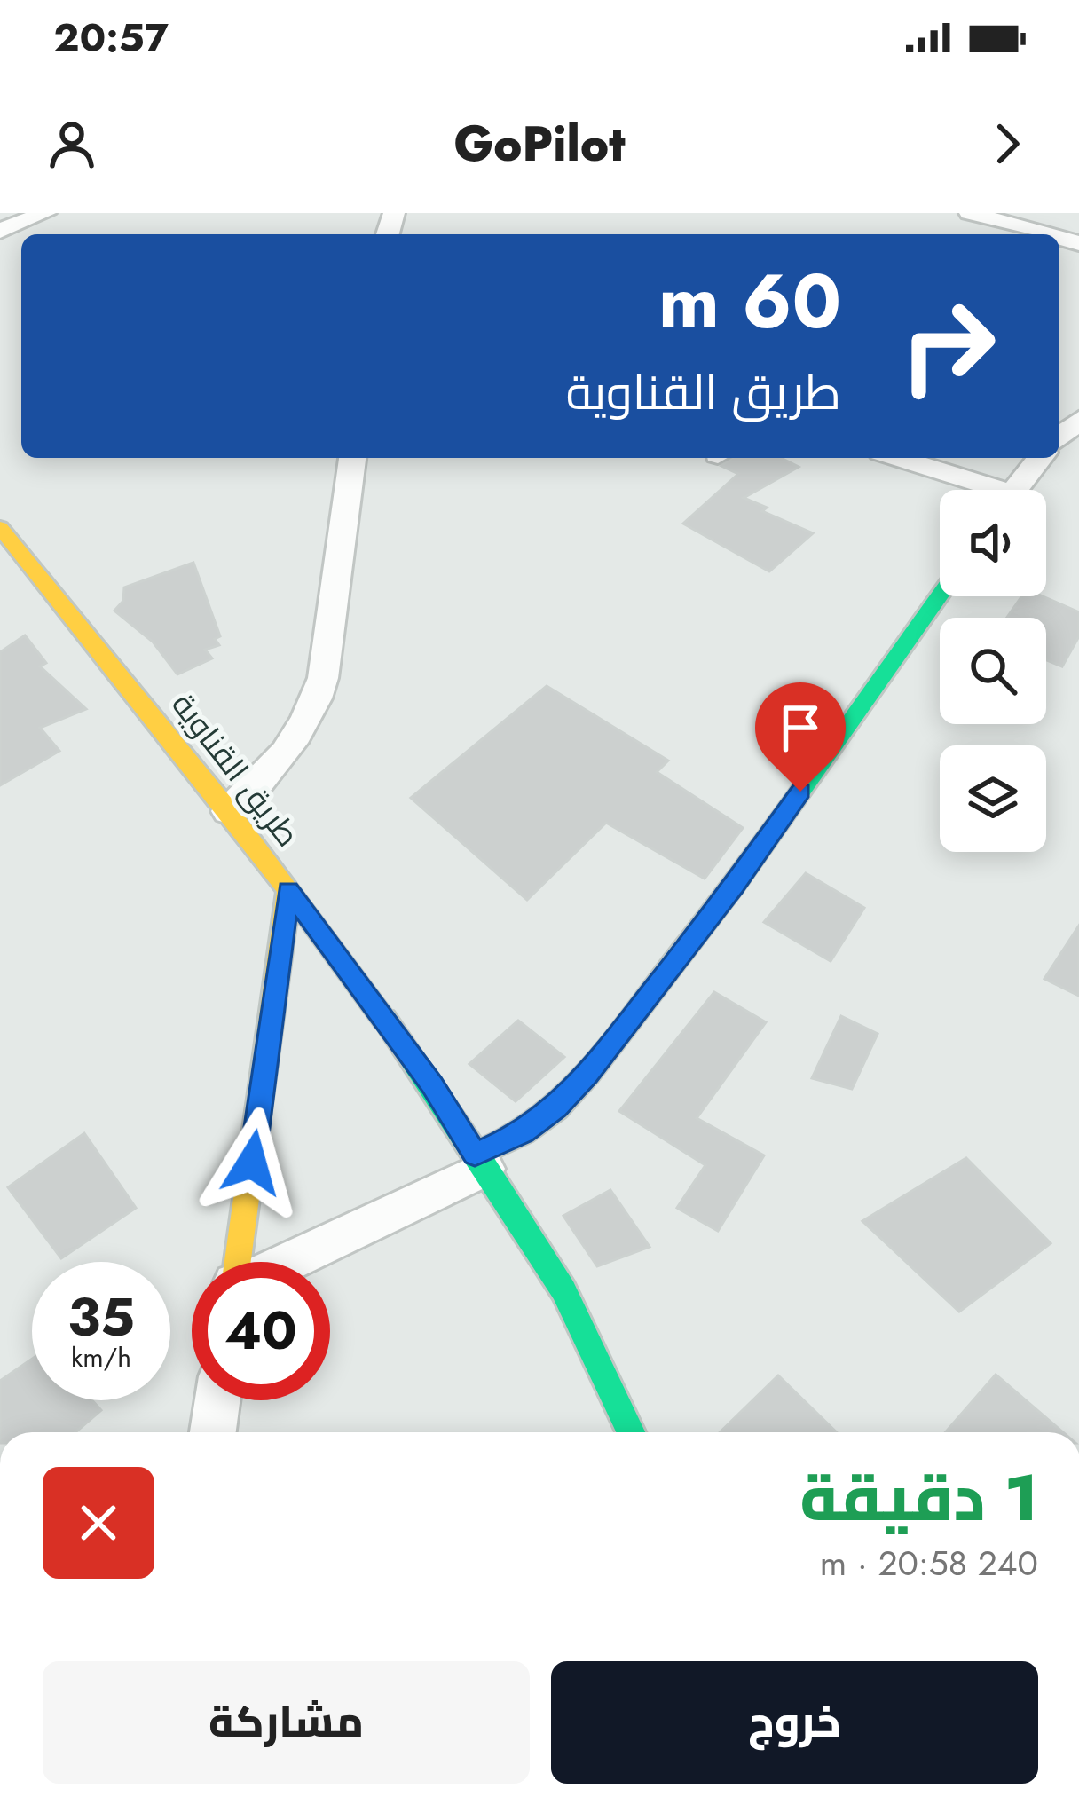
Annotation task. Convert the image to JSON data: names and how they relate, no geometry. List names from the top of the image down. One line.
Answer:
{"streets":{"street":["طريق القناوية"]},"page":{"status":"20:57","header":"GoPilot","turn":["60 m","طريق القناوية"],"speed":"35 km/h","limit":"40","heading":["1 دقيقة","240 m · 20:58"],"buttons":["خروج","مشاركة"]}}
